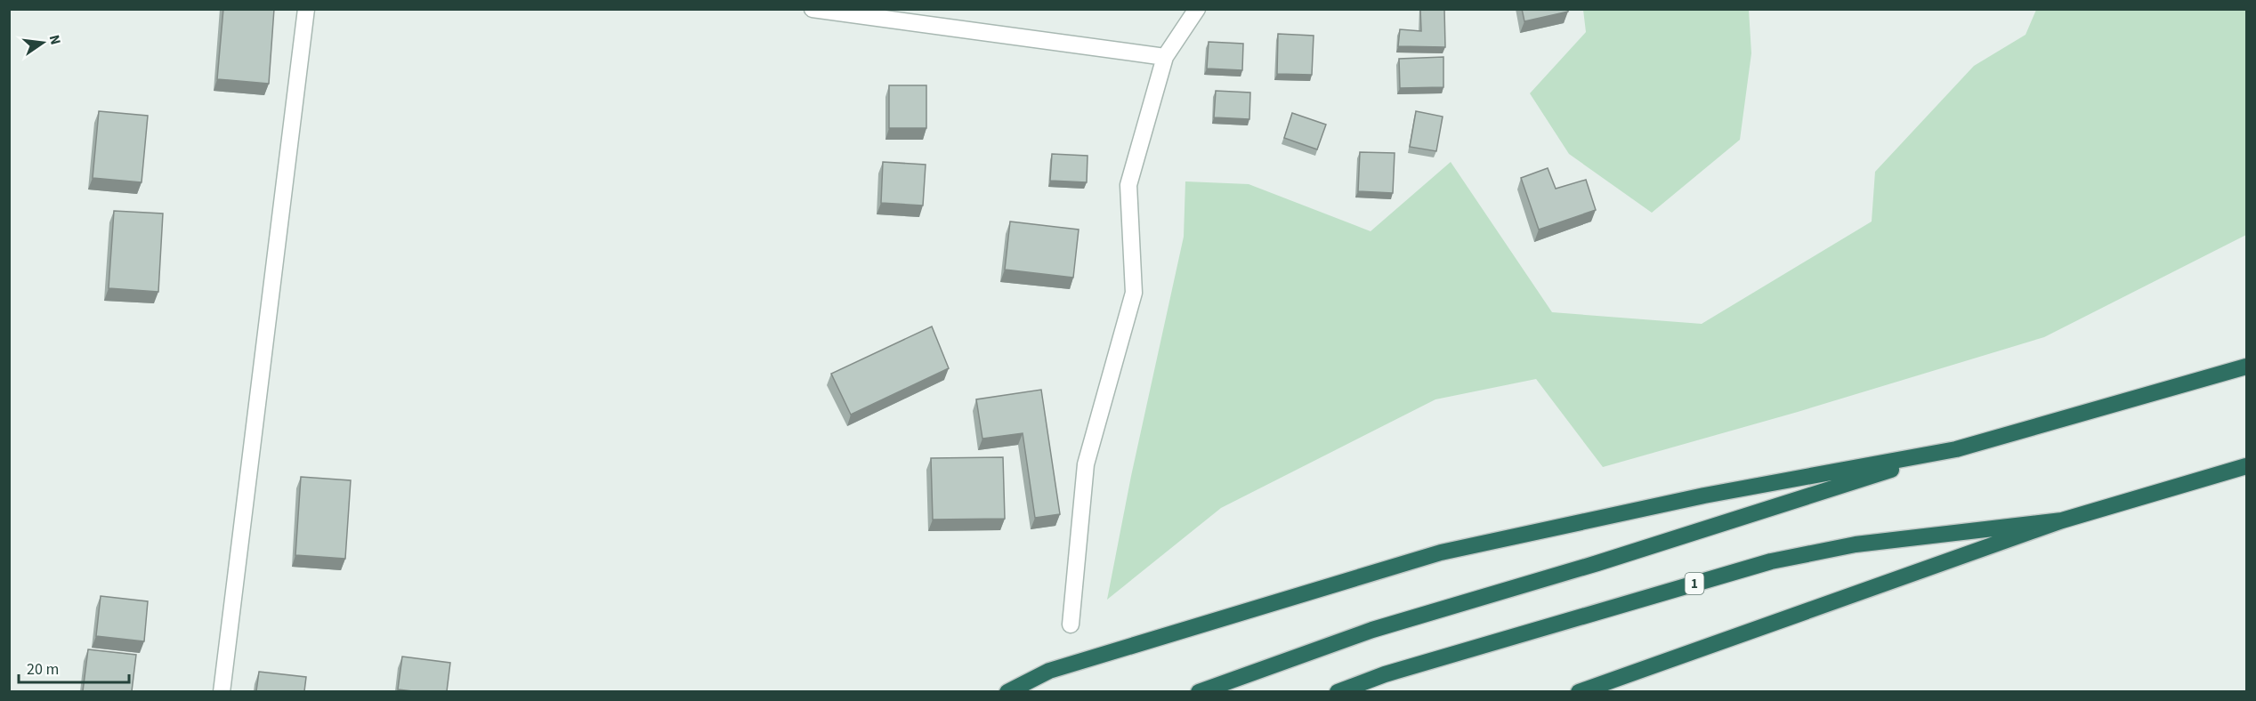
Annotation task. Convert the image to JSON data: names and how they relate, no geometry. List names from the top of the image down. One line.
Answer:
{"streets":{"highway":["1"]},"scale_bar":"20 m","north":"right"}
